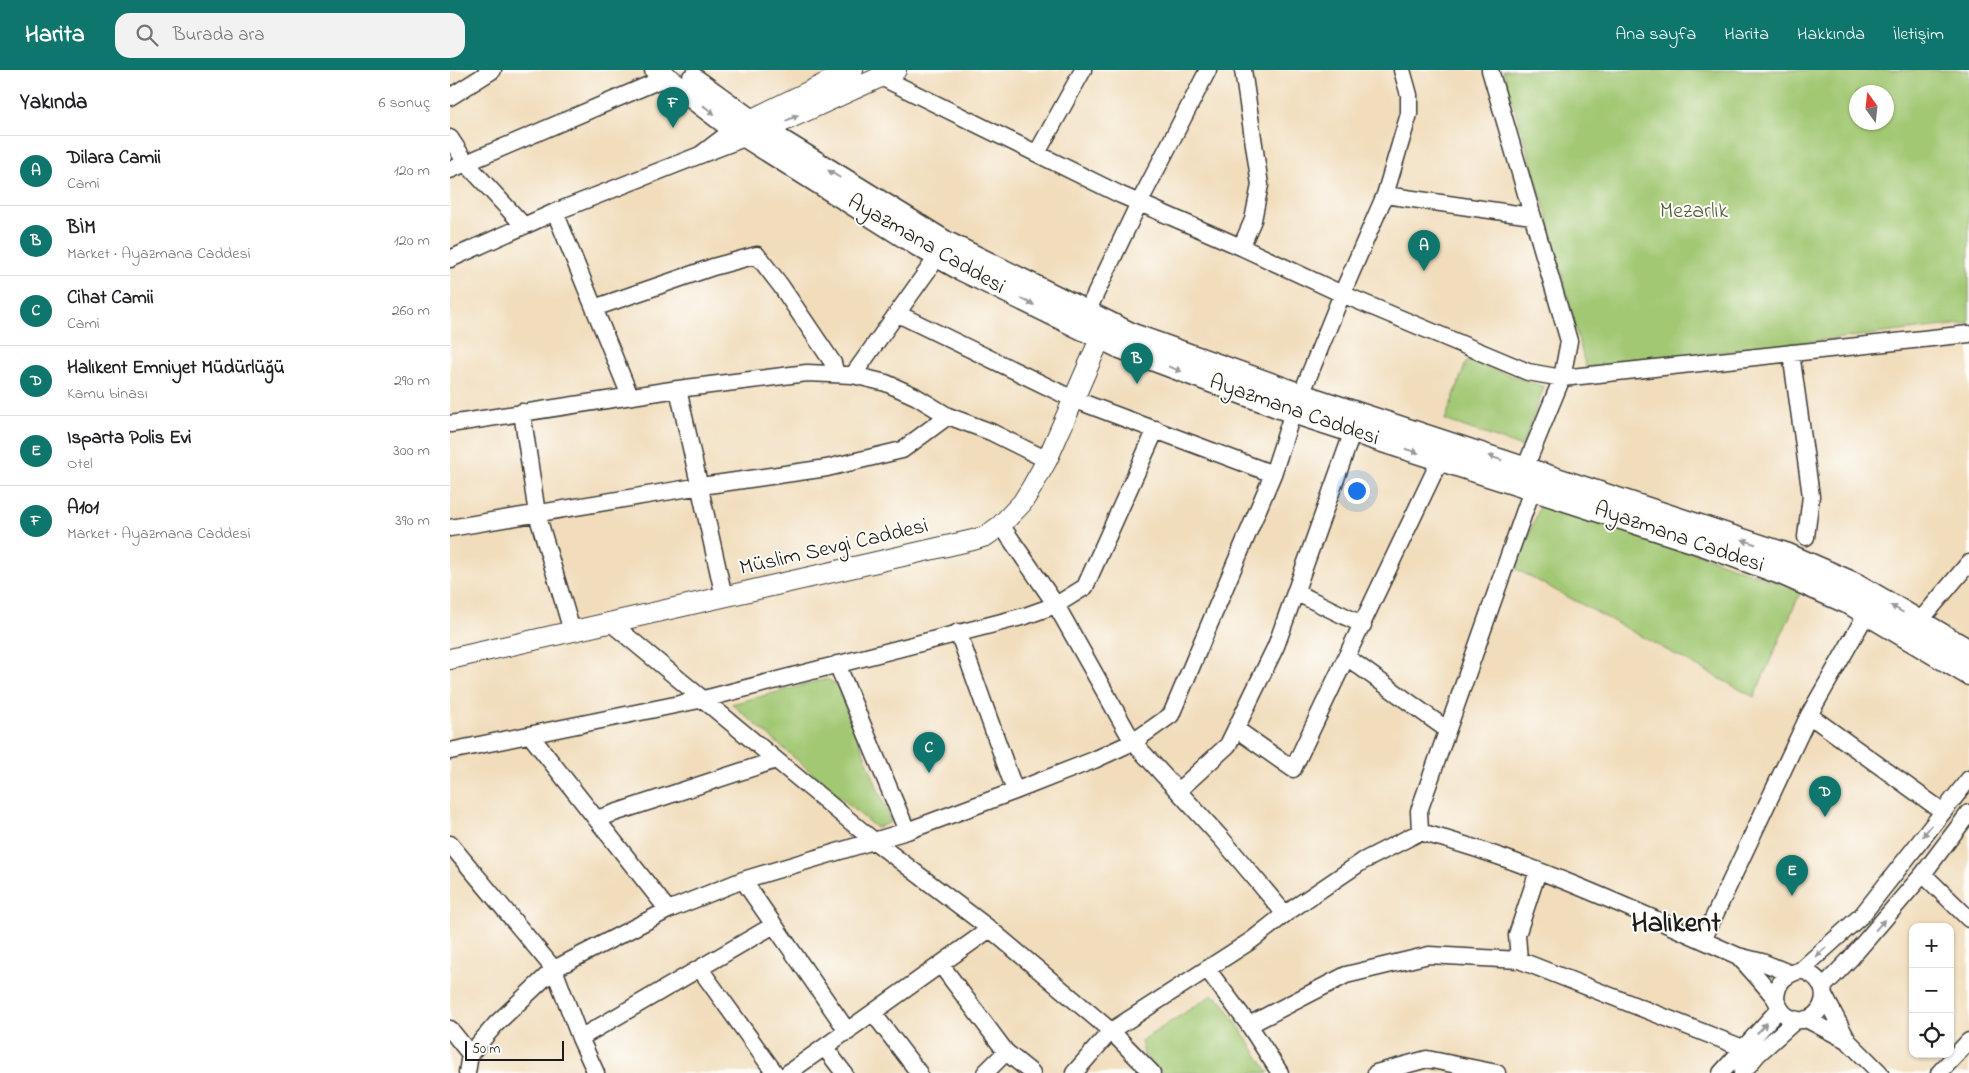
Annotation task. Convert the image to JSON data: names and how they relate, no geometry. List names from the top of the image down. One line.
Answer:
{"streets":{"main road":["Ayazmana Caddesi"],"street":["Müslim Sevgi Caddesi"]},"crossings":[["Ayazmana Caddesi","Müslim Sevgi Caddesi"]],"districts":["Halıkent"],"parks":["Mezarlık"],"scale_bar":"50 m","north":"top","page":{"header":"Harita","search":"Burada ara","nav":["Ana sayfa","Harita","Hakkında","İletişim"],"heading":["Yakında","6 sonuç"],"pins":["F","A","B","C","D","E"],"list":[{"mark":"A","name":"Dilara Camii","note":"Cami","value":"120 m"},{"mark":"B","name":"BİM","note":"Market · Ayazmana Caddesi","value":"120 m"},{"mark":"C","name":"Cihat Camii","note":"Cami","value":"260 m"},{"mark":"D","name":"Halıkent Emniyet Müdürlüğü","note":"Kamu binası","value":"290 m"},{"mark":"E","name":"Isparta Polis Evi","note":"Otel","value":"300 m"},{"mark":"F","name":"A101","note":"Market · Ayazmana Caddesi","value":"390 m"}],"map_buttons":["+","−"],"scale":"50 m"}}
